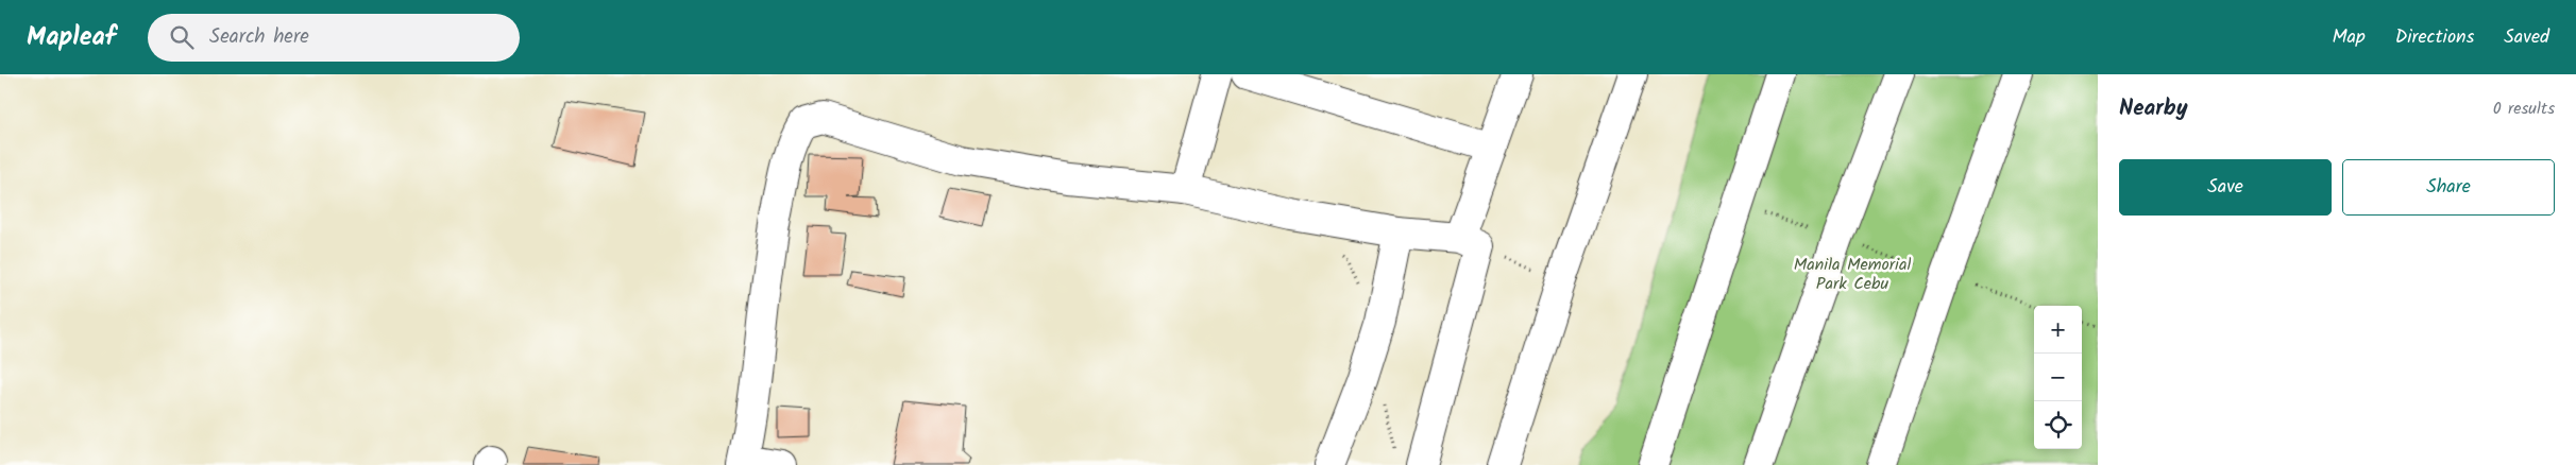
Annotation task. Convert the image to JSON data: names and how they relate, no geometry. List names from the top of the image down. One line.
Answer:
{"parks":["Manila Memorial Park Cebu"],"page":{"header":"Mapleaf","search":"Search here","nav":["Map","Directions","Saved"],"heading":["Nearby","0 results"],"buttons":["Save","Share"],"map_buttons":["+","−"]}}
